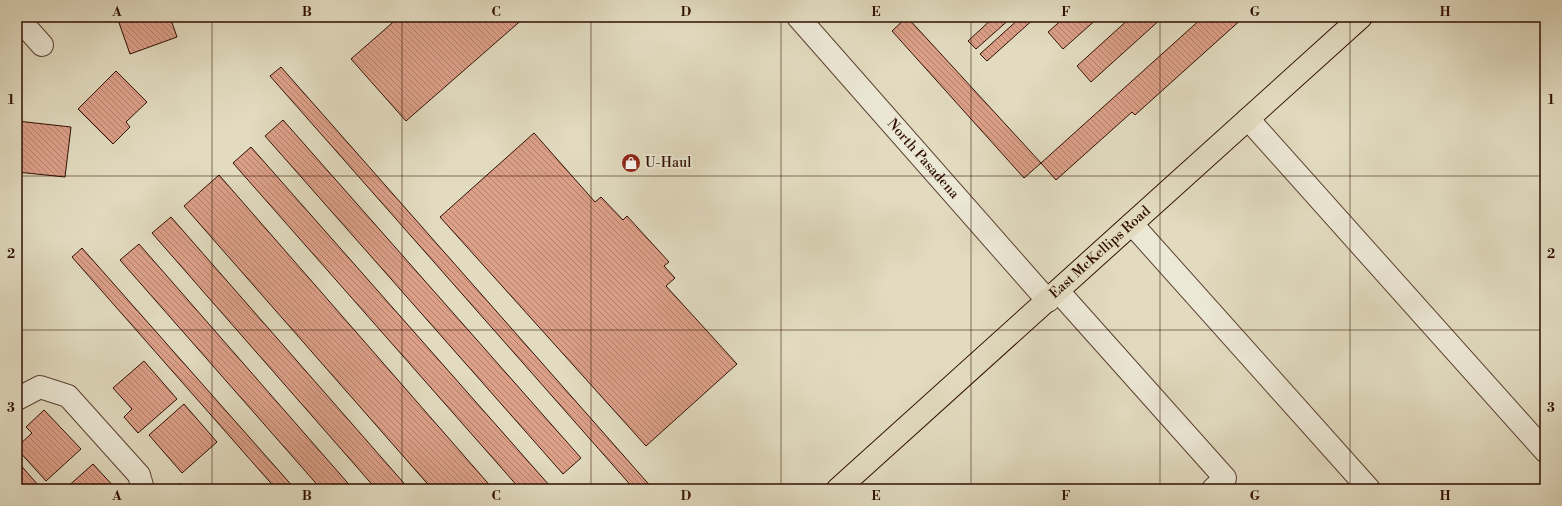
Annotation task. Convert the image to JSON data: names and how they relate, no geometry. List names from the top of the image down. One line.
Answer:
{"streets":{"main road":["East McKellips Road"],"street":["North Pasadena"]},"crossings":[["North Pasadena","East McKellips Road"]],"places":{"shop":["U-Haul"]},"grid":{"columns":["A","B","C","D","E","F","G","H"],"rows":["1","2","3"]}}
